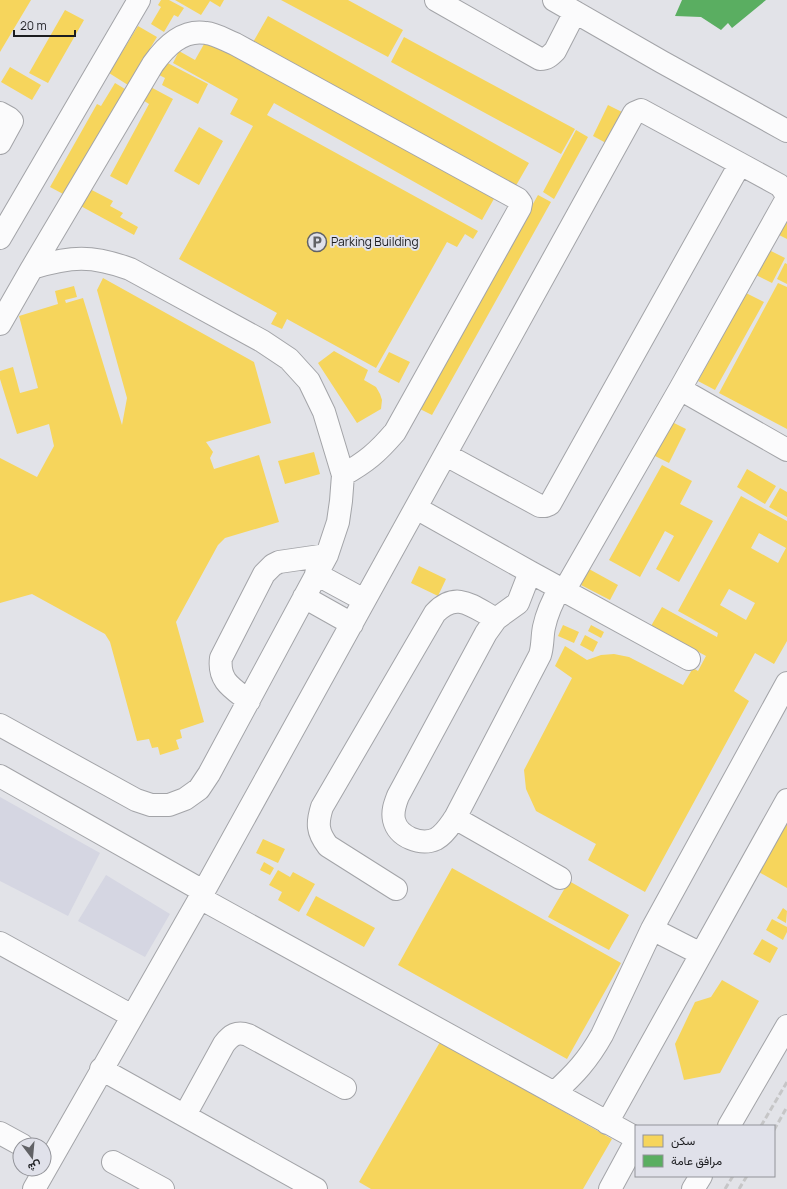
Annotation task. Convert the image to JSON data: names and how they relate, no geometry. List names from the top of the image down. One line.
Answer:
{"places":{"parking":["Parking Building"]},"legend":["سكن","مرافق عامة"],"scale_bar":"20 m","north":"bottom"}
